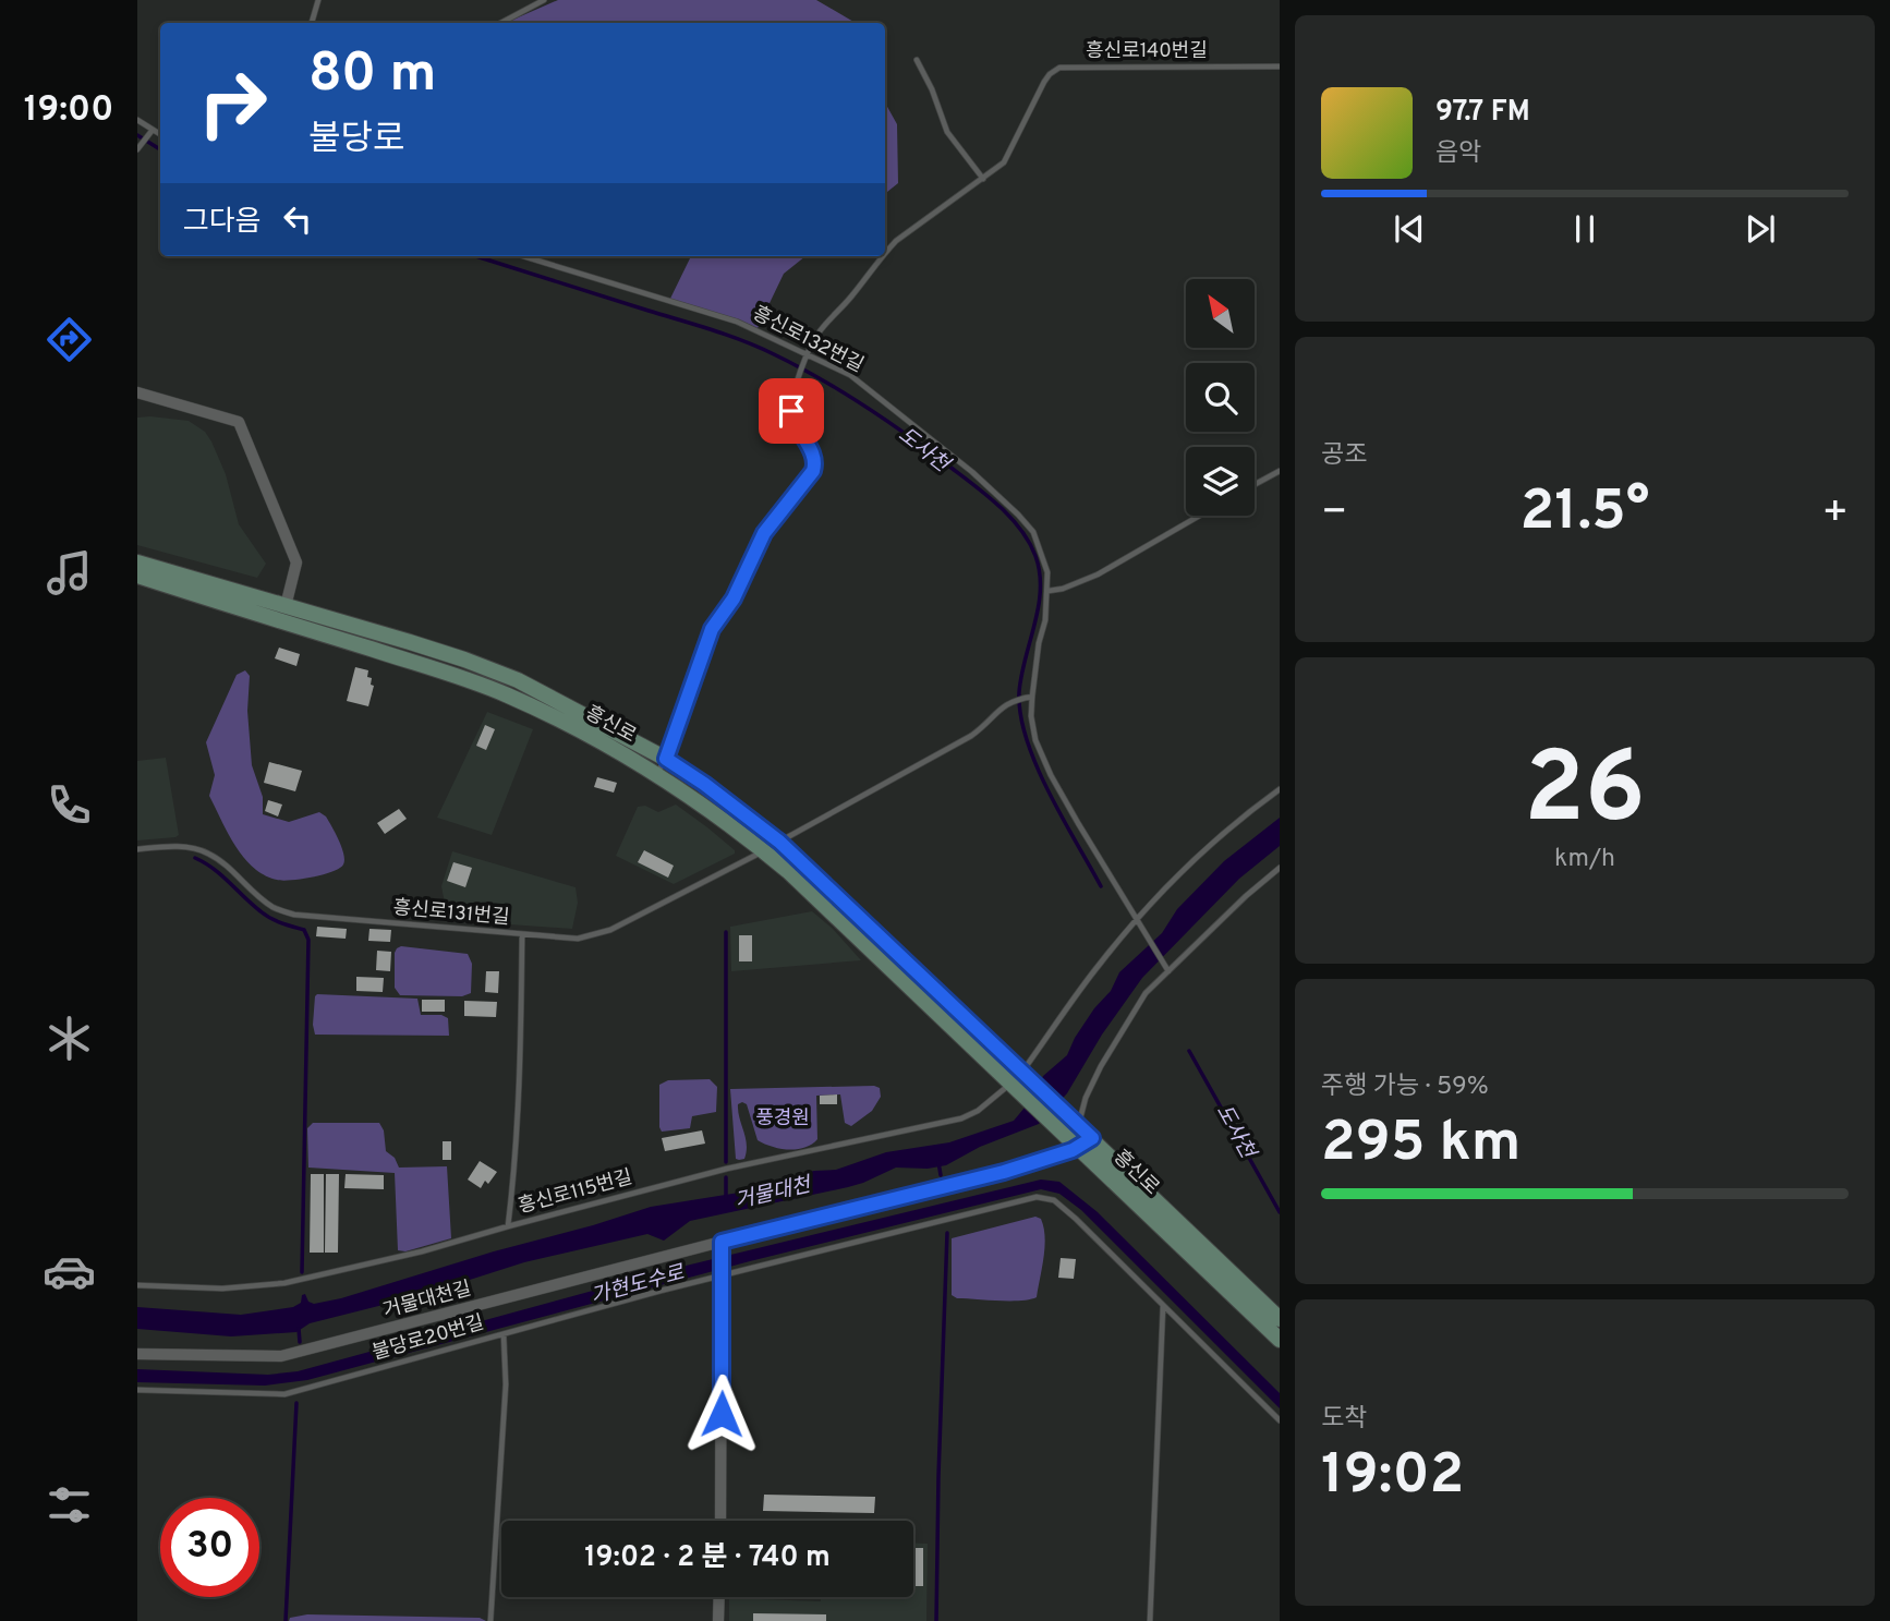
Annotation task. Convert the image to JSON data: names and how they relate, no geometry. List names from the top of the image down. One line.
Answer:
{"streets":{"main road":["흥신로"],"street":["거물대천길"],"lane":["흥신로140번길","흥신로132번길","흥신로131번길","흥신로115번길","불당로20번길"]},"crossings":[["흥신로140번길","흥신로132번길"],["흥신로140번길","흥신로"],["흥신로","흥신로131번길"],["흥신로","흥신로115번길"],["흥신로","거물대천길"]],"water":["도사천","거물대천","가현도수로"],"parks":["풍경원"],"north":"top left","page":{"tabs":"19:00","turn":["80 m","불당로"],"song":["97.7 FM","음악"],"then":"그다음","tile":["공조",["26","km/h"],["주행 가능 · 59%","295 km"],["도착","19:02"]],"heat":["−","21.5°","+"],"limit":"30","trip":"19:02 · 2 분 · 740 m"}}
